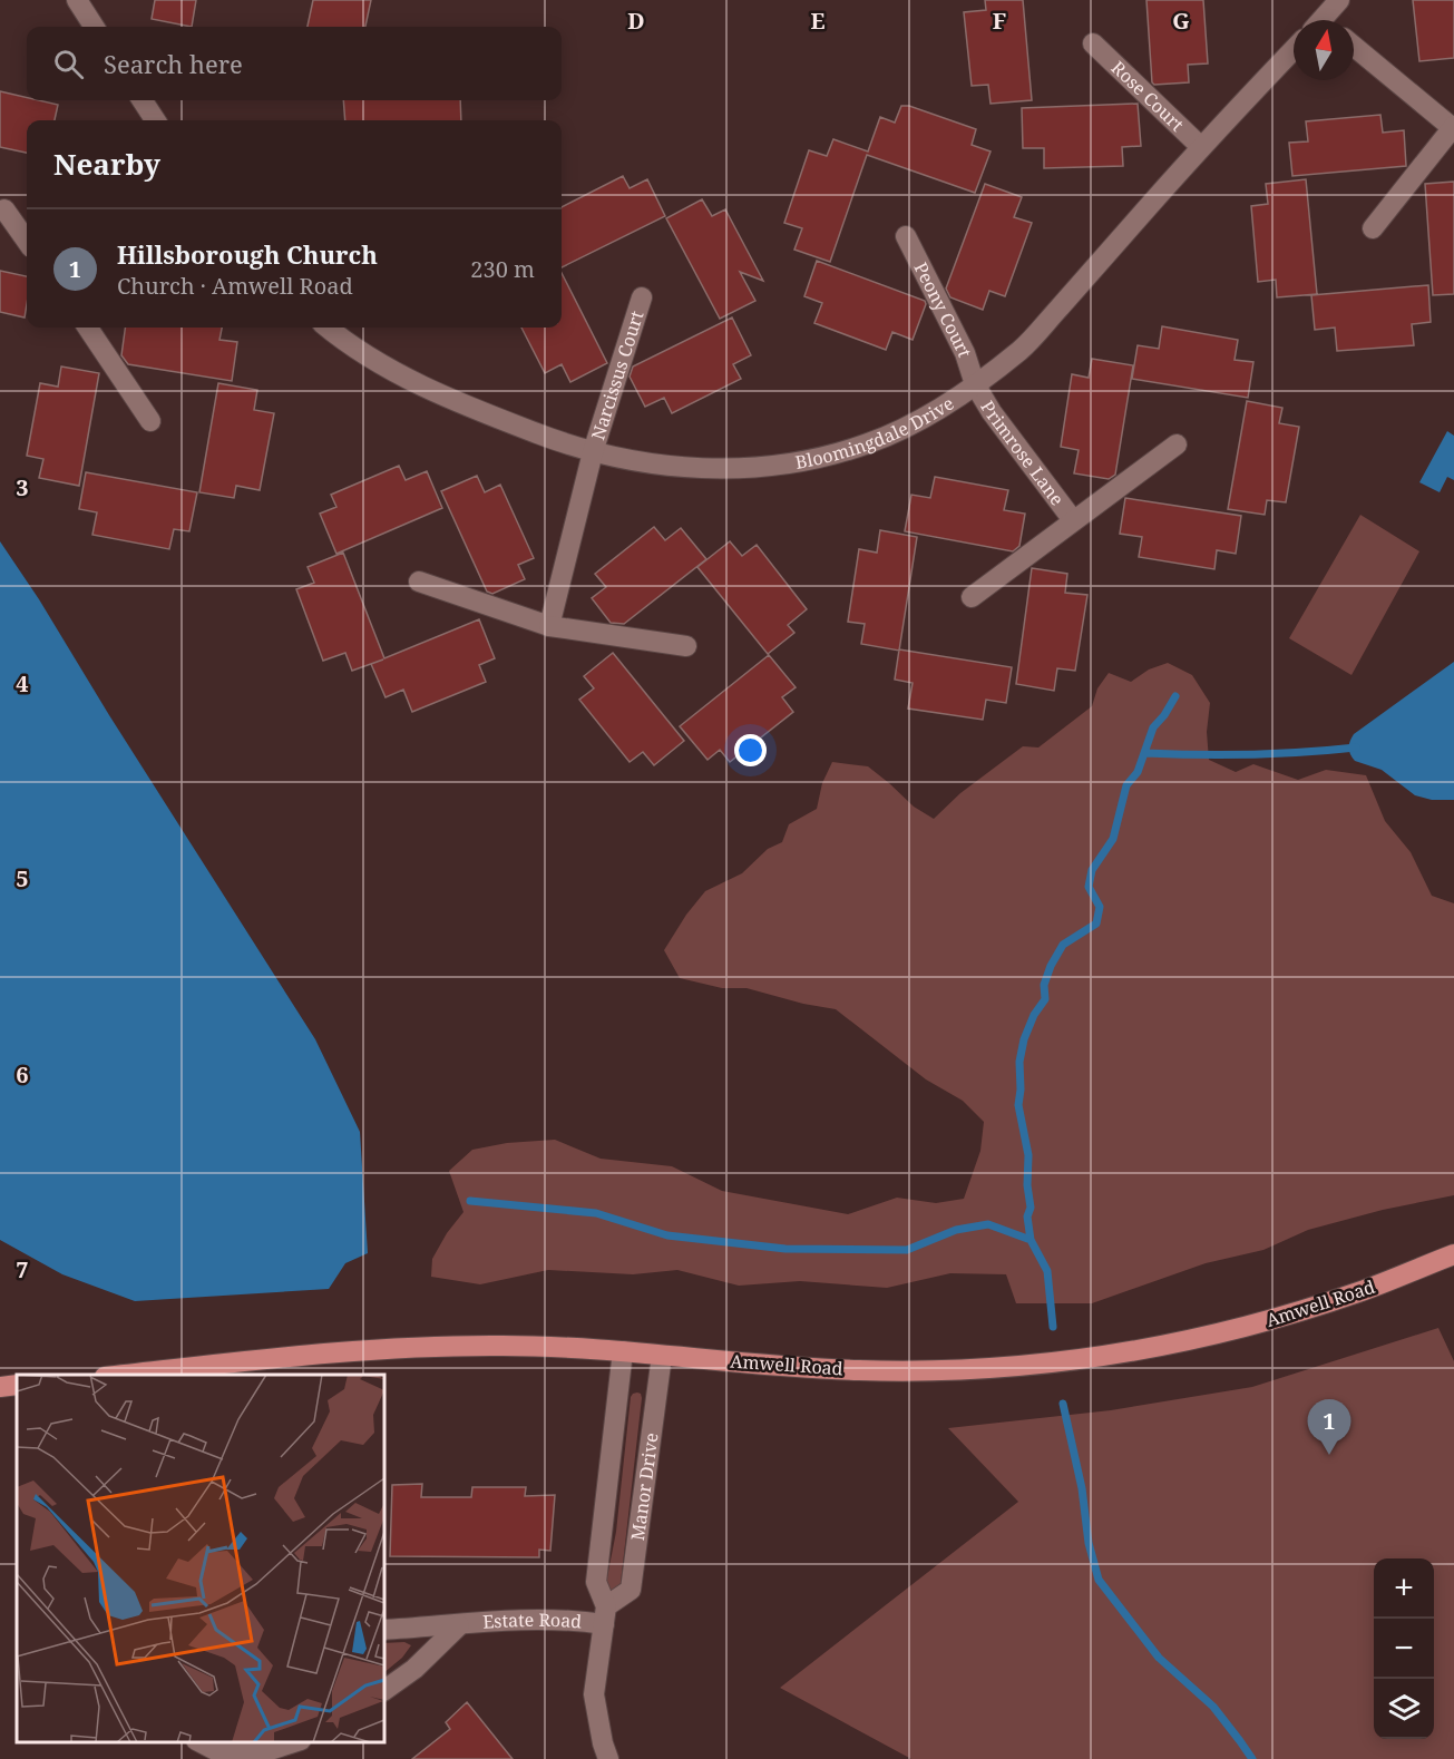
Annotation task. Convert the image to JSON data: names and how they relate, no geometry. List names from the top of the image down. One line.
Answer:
{"streets":{"main road":["Amwell Road"],"street":["Rose Court","Peony Court","Narcissus Court","Bloomingdale Drive","Primrose Lane","Manor Drive","Estate Road"]},"crossings":[["Rose Court","Bloomingdale Drive"],["Peony Court","Bloomingdale Drive"],["Peony Court","Primrose Lane"],["Narcissus Court","Bloomingdale Drive"],["Bloomingdale Drive","Primrose Lane"],["Amwell Road","Manor Drive"],["Manor Drive","Estate Road"]],"north":"top","page":{"search":"Search here","heading":"Nearby","list":[{"mark":"1","name":"Hillsborough Church","note":"Church · Amwell Road","value":"230 m"}],"pins":"1","map_buttons":["+","−"]},"grid":{"columns":["D","E","F","G"],"rows":["3","4","5","6","7"]}}
